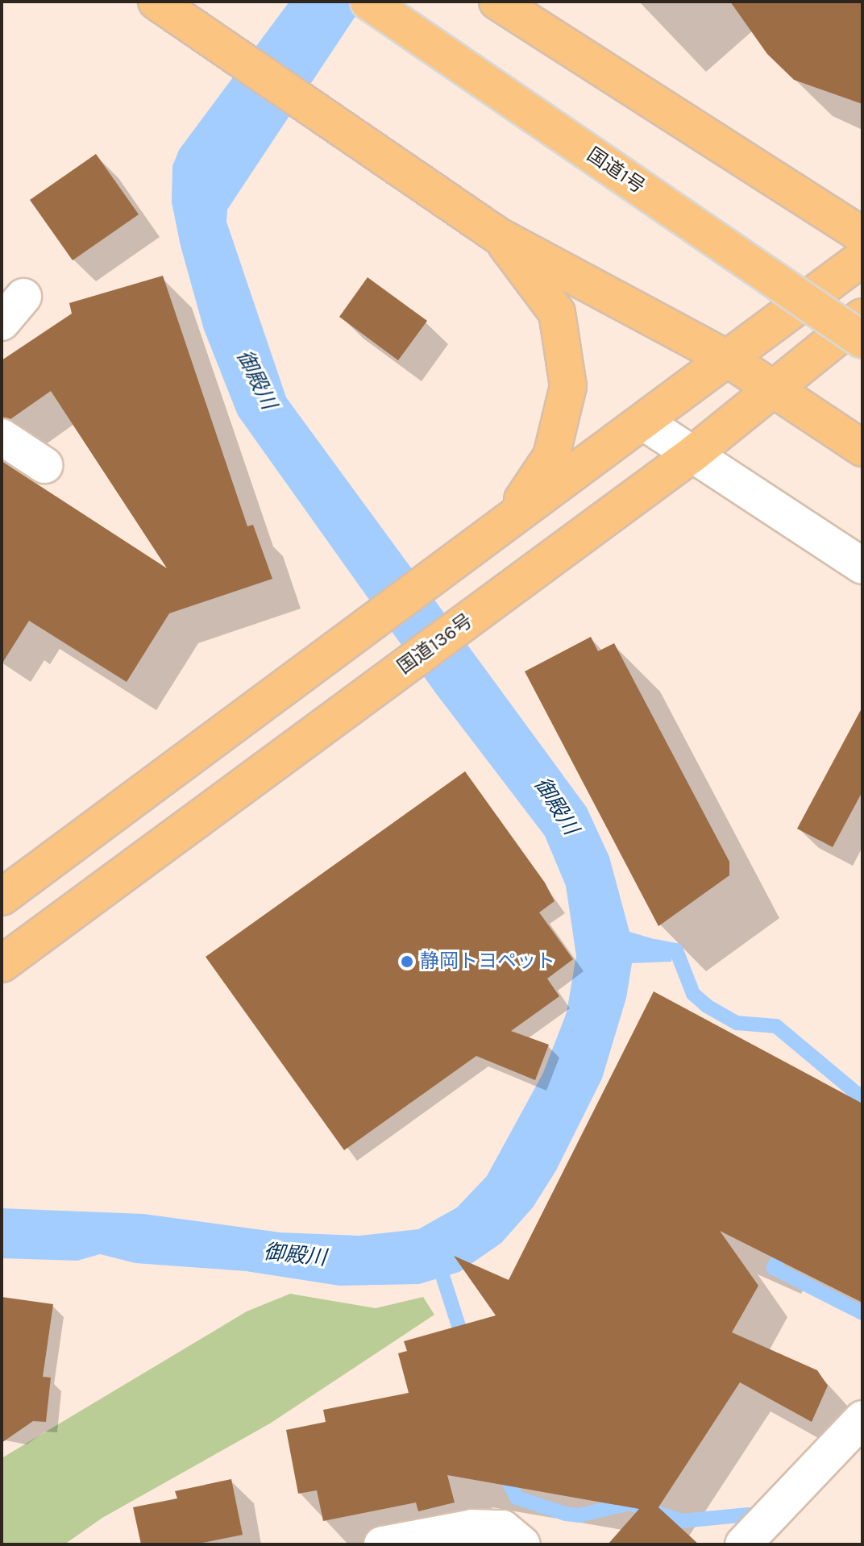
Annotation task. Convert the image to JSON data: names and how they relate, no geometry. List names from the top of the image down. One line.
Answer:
{"streets":{"highway":["国道1号","国道136号"]},"water":["御殿川"],"places":["静岡トヨペット"]}
